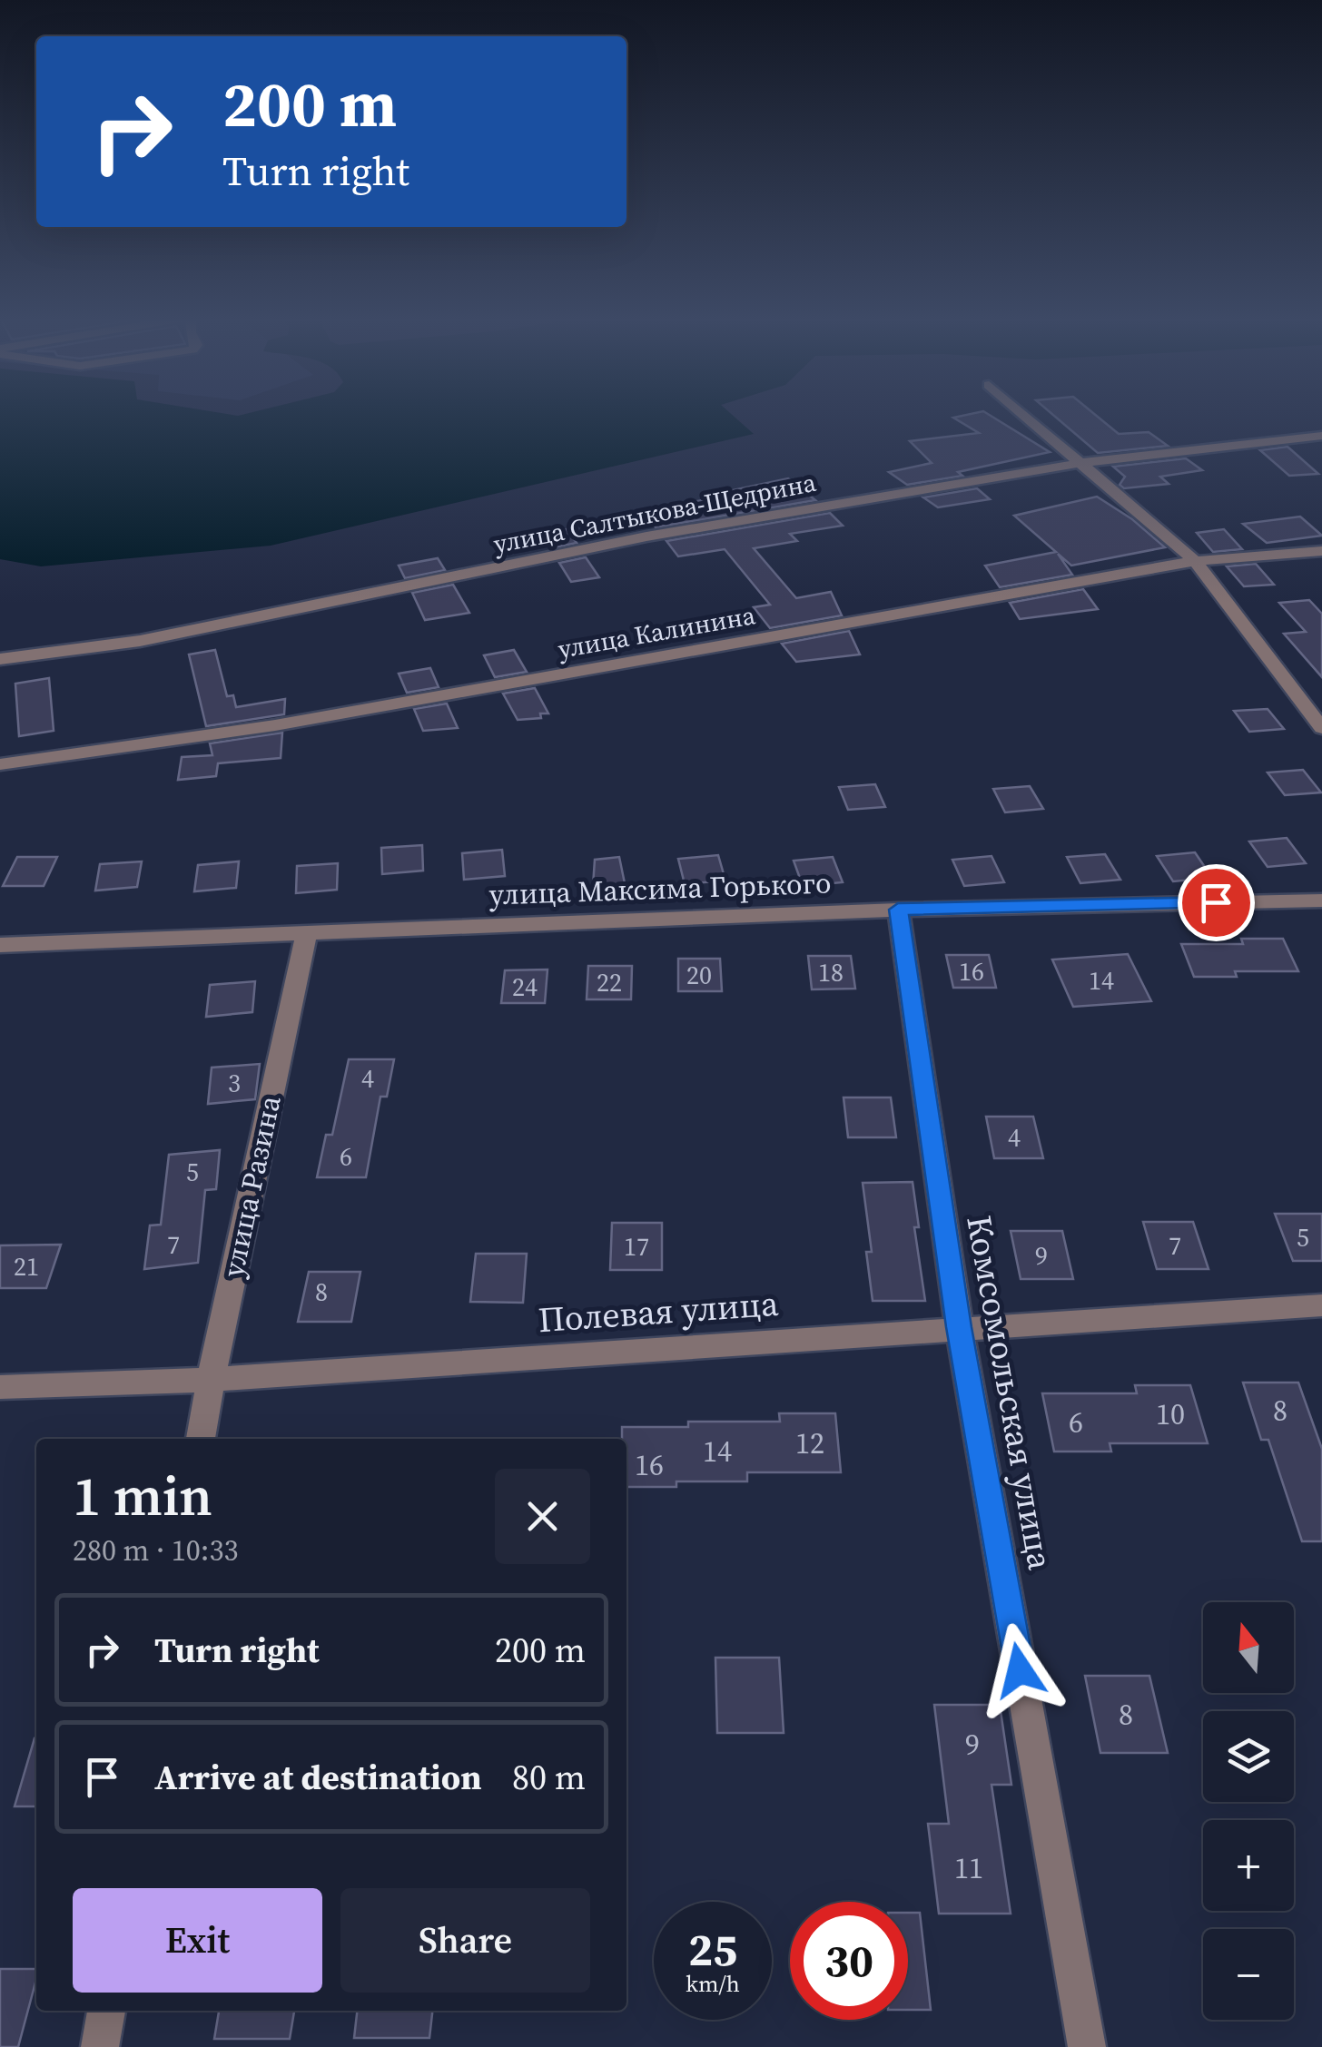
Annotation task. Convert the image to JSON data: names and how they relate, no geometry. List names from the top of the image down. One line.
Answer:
{"streets":{"street":["улица Салтыкова-Щедрина","улица Калинина","улица Максима Горького","улица Разина","Полевая улица","Комсомольская улица"]},"crossings":[["улица Максима Горького","улица Разина"],["улица Максима Горького","Комсомольская улица"],["улица Разина","Полевая улица"],["Полевая улица","Комсомольская улица"]],"house_numbers":["16","18","20","14","22","24","4","3","4","6","5","5","7","7","17","9","21","8","8","10","6","12","14","16","8","9","11"],"north":"top","page":{"turn":["200 m","Turn right"],"heading":["1 min","280 m · 10:33"],"list":[{"name":"Turn right","value":"200 m"},{"name":"Arrive at destination","value":"80 m"}],"map_buttons":["+","−"],"buttons":["Exit","Share"],"speed":"25 km/h","limit":"30"}}
